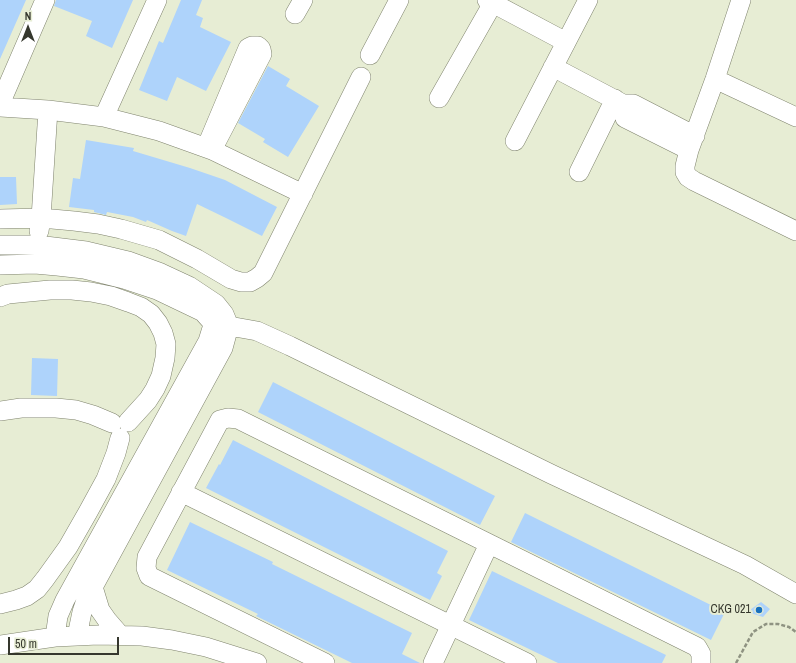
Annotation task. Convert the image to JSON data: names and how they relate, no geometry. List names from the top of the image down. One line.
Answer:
{"places":["CKG 021"],"scale_bar":"50 m","north":"top"}
